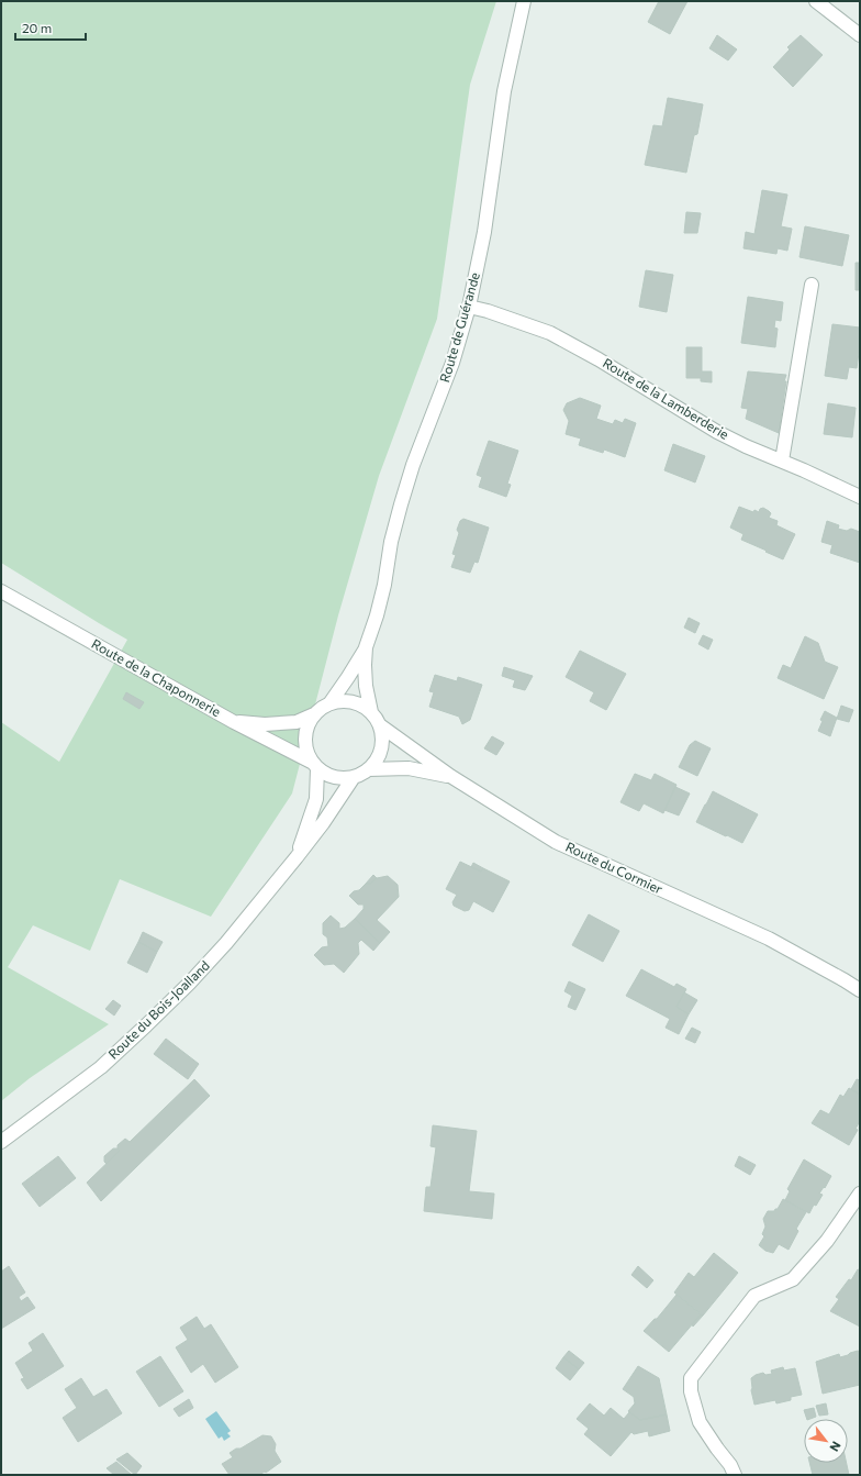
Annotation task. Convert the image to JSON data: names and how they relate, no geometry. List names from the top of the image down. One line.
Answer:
{"streets":{"street":["Route de Guérande","Route de la Lamberderie","Route de la Chaponnerie","Route du Cormier","Route du Bois-Joalland"]},"crossings":[["Route de Guérande","Route de la Lamberderie"],["Route de Guérande","Route de la Chaponnerie"],["Route de Guérande","Route du Cormier"],["Route de Guérande","Route du Bois-Joalland"],["Route de la Chaponnerie","Route du Cormier"],["Route de la Chaponnerie","Route du Bois-Joalland"],["Route du Cormier","Route du Bois-Joalland"]],"scale_bar":"20 m","north":"bottom right"}
